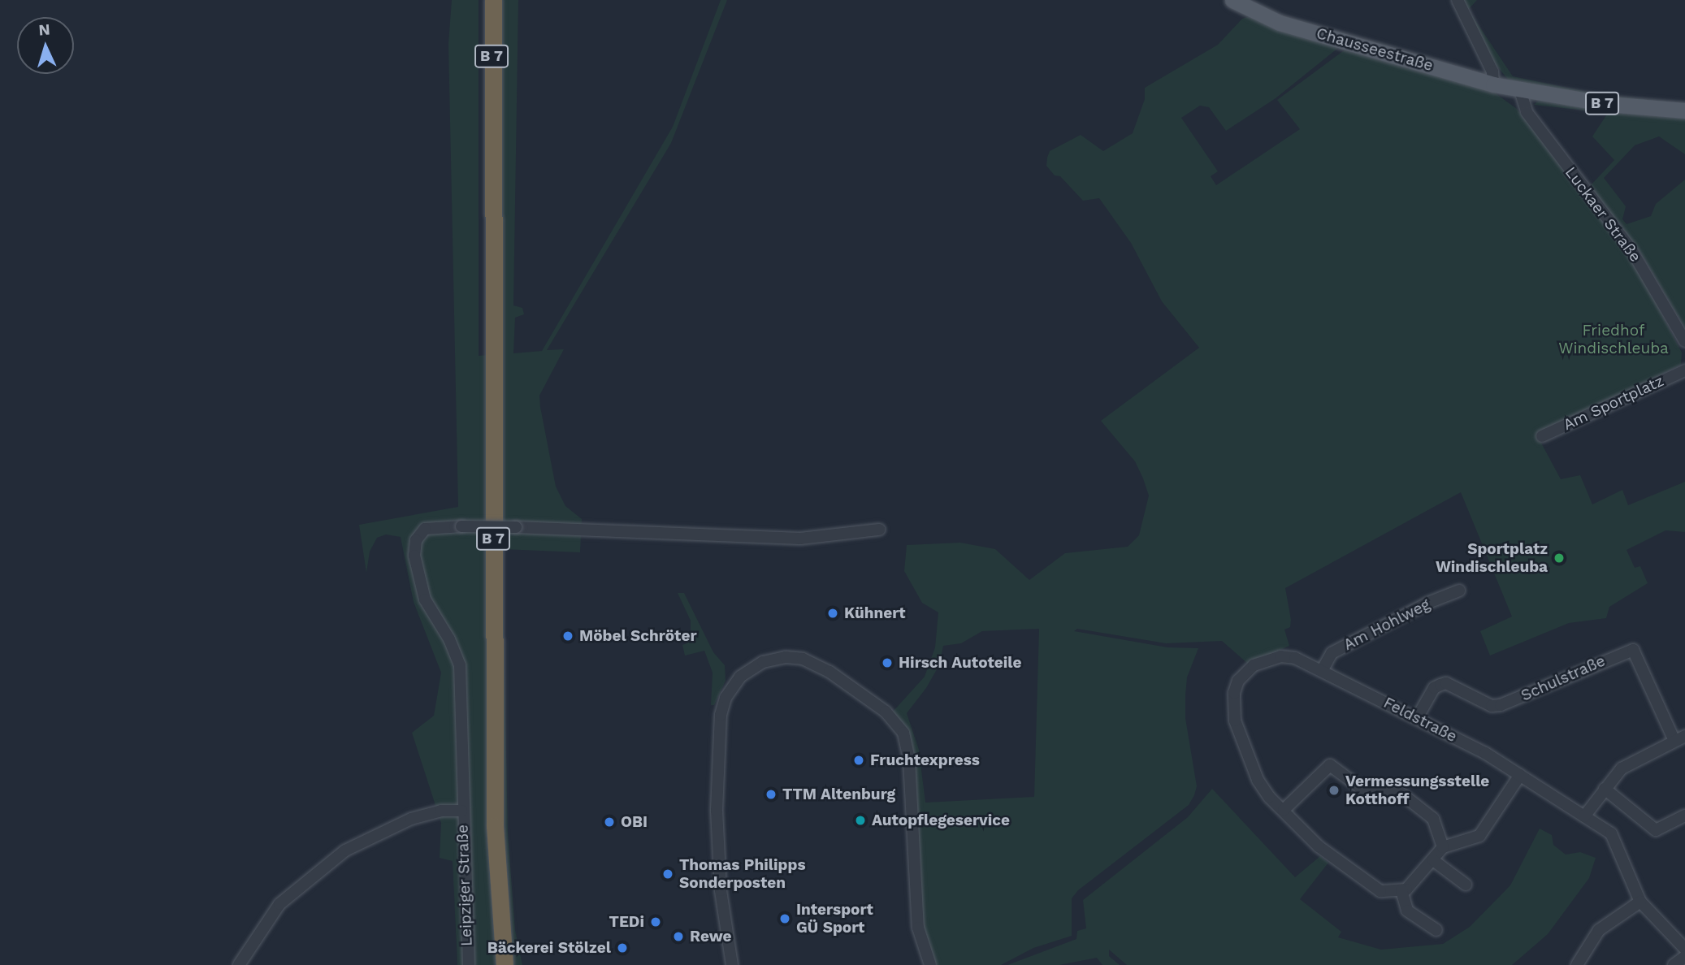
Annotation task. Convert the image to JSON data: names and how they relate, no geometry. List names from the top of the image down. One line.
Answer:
{"streets":{"highway":["B 7"],"main road":["Chausseestraße"],"street":["Luckaer Straße","Am Sportplatz","Am Hohlweg","Schulstraße","Feldstraße","Leipziger Straße"]},"crossings":[["Chausseestraße","B 7"],["Chausseestraße","Luckaer Straße"],["B 7","Luckaer Straße"],["Am Hohlweg","Feldstraße"],["Schulstraße","Feldstraße"]],"parks":["Friedhof Windischleuba"],"places":["Sportplatz Windischleuba","Kühnert","Möbel Schröter","Hirsch Autoteile","Fruchtexpress","Vermessungsstelle Kotthoff","TTM Altenburg","Autopflegeservice","OBI","Thomas Philipps Sonderposten","Intersport GÜ Sport","TEDi","Rewe","Bäckerei Stölzel"],"north":"top"}
